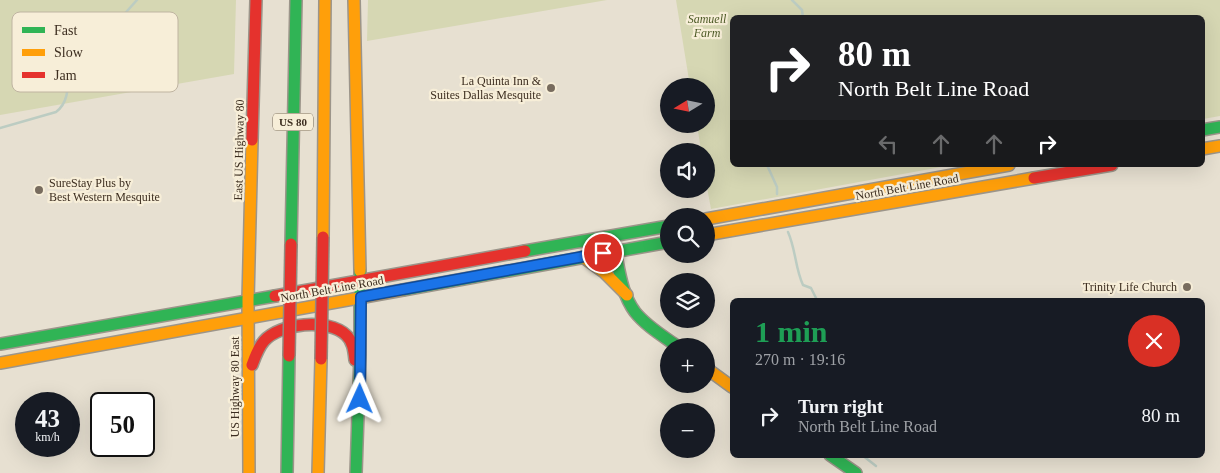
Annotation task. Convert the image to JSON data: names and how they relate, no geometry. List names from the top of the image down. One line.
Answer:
{"streets":{"main road":["US 80","East US Highway 80","North Belt Line Road","US Highway 80 East"]},"crossings":[["East US Highway 80","North Belt Line Road"],["East US Highway 80","US Highway 80 East"],["North Belt Line Road","US Highway 80 East"]],"parks":["Samuell Farm"],"places":["La Quinta Inn & Suites Dallas Mesquite","SureStay Plus by Best Western Mesquite","Trinity Life Church"],"legend":["Fast","Slow","Jam"],"north":"left","page":{"turn":["80 m","North Belt Line Road"],"map_buttons":["+","−"],"heading":["1 min","270 m · 19:16"],"list":[{"name":"Turn right","note":"North Belt Line Road","value":"80 m"}],"speed":"43 km/h","limit":"50"}}
